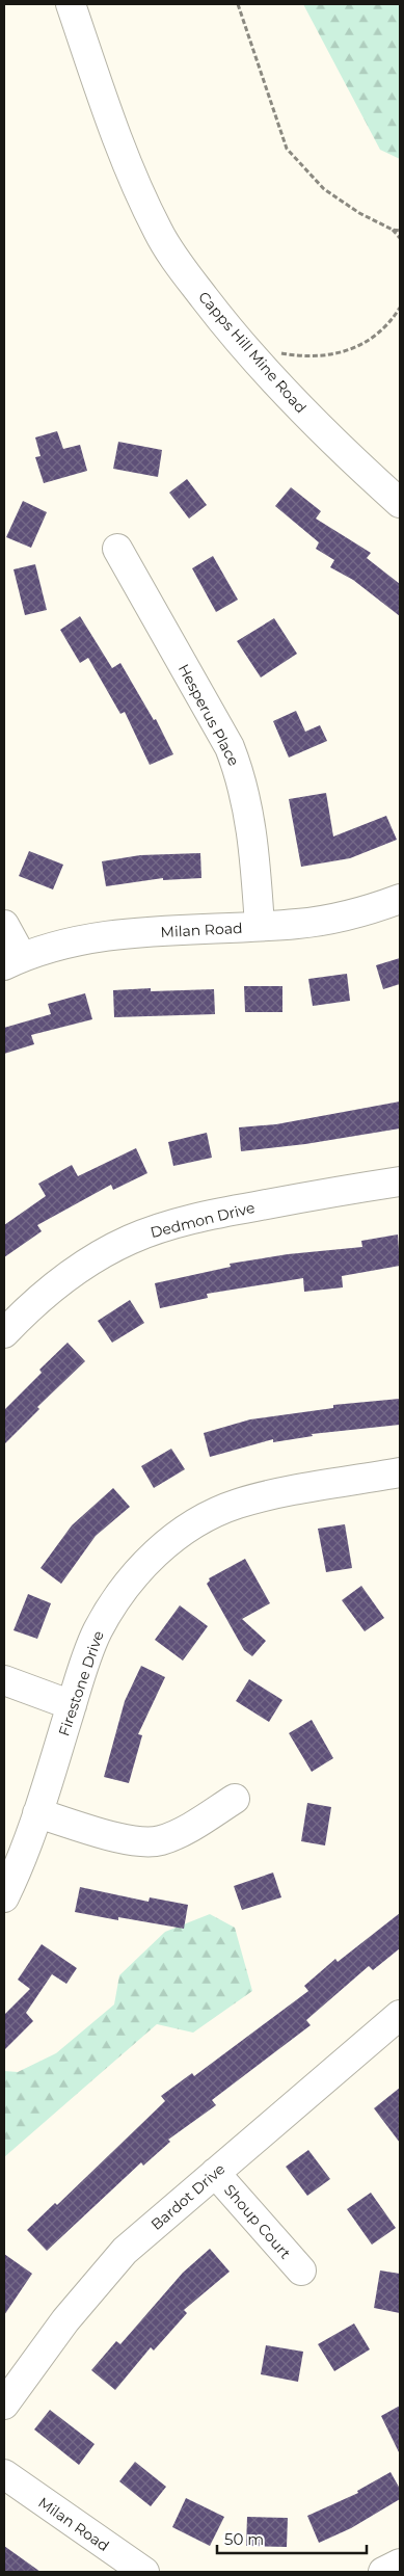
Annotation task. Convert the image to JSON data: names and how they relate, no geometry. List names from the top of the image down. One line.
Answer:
{"streets":{"street":["Capps Hill Mine Road","Hesperus Place","Milan Road","Dedmon Drive","Firestone Drive","Bardot Drive","Shoup Court"]},"crossings":[["Hesperus Place","Milan Road"],["Bardot Drive","Shoup Court"]],"scale_bar":"50 m"}
